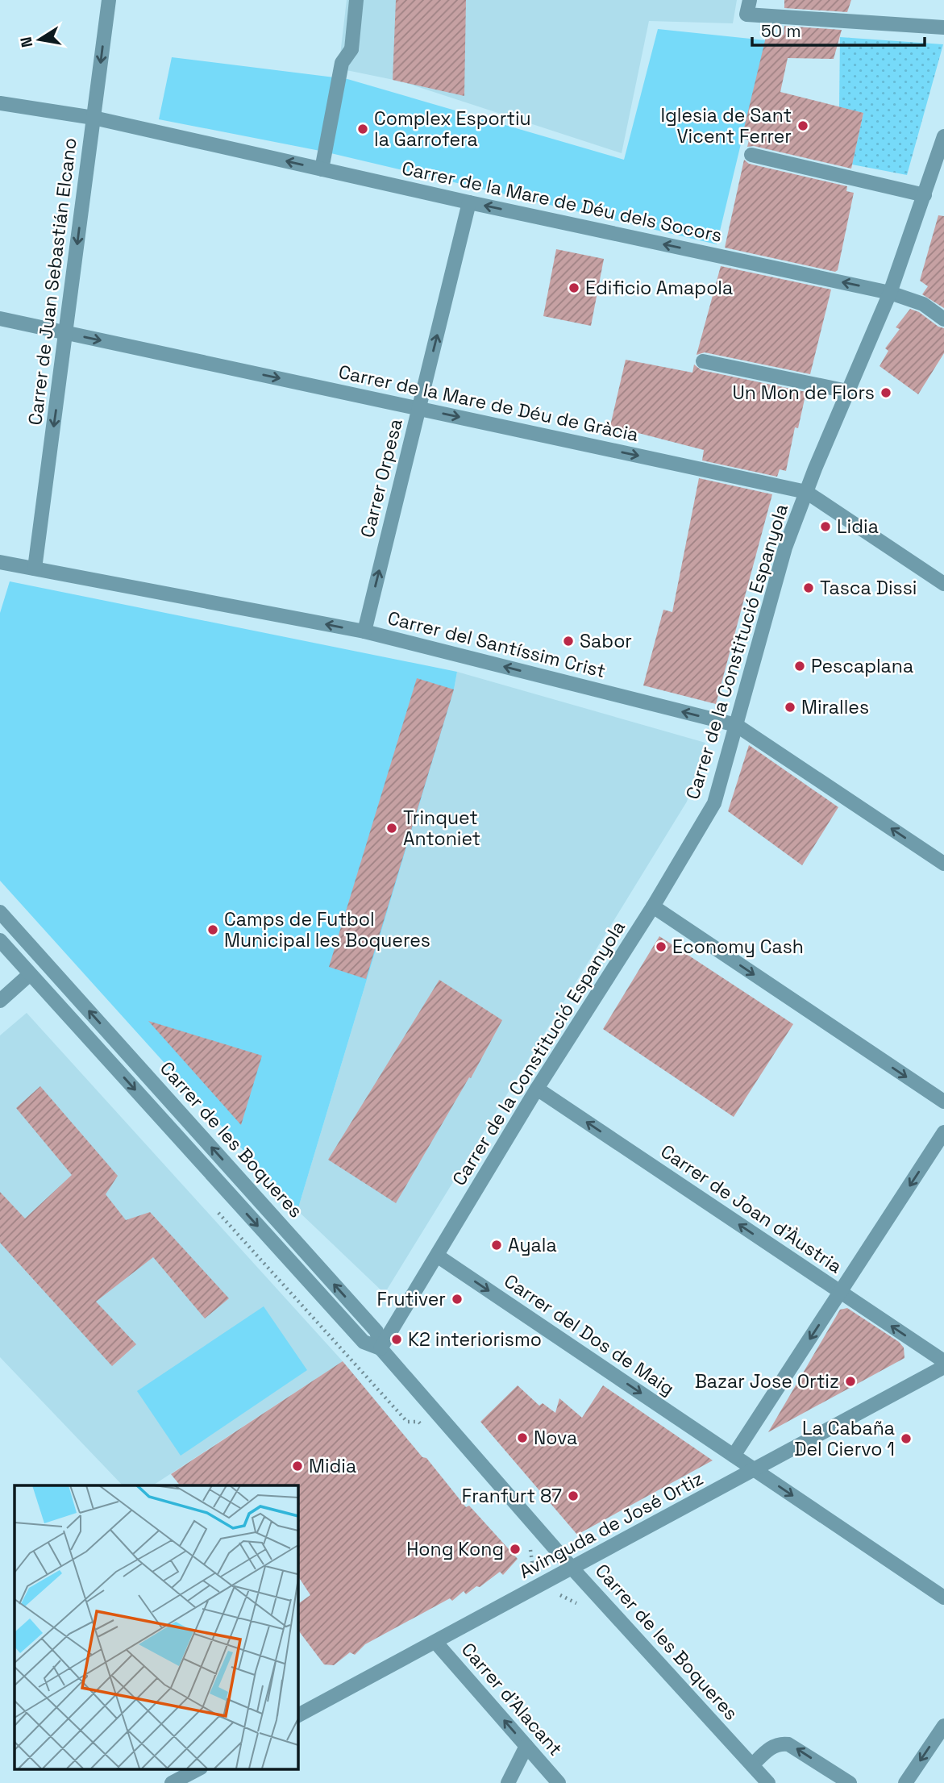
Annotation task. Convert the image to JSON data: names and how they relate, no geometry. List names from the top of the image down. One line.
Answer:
{"streets":{"street":["Carrer de la Mare de Déu dels Socors","Carrer de Juan Sebastián Elcano","Carrer de la Mare de Déu de Gràcia","Carrer Orpesa","Carrer del Santíssim Crist","Carrer de la Constitució Espanyola","Carrer de les Boqueres","Carrer de Joan d'Àustria","Carrer del Dos de Maig","Avinguda de José Ortiz","Carrer d'Alacant"]},"crossings":[["Carrer de la Mare de Déu dels Socors","Carrer de Juan Sebastián Elcano"],["Carrer de la Mare de Déu dels Socors","Carrer Orpesa"],["Carrer de la Mare de Déu dels Socors","Carrer de la Constitució Espanyola"],["Carrer de Juan Sebastián Elcano","Carrer de la Mare de Déu de Gràcia"],["Carrer de Juan Sebastián Elcano","Carrer del Santíssim Crist"],["Carrer de la Mare de Déu de Gràcia","Carrer Orpesa"],["Carrer de la Mare de Déu de Gràcia","Carrer de la Constitució Espanyola"],["Carrer Orpesa","Carrer del Santíssim Crist"],["Carrer del Santíssim Crist","Carrer de la Constitució Espanyola"],["Carrer de la Constitució Espanyola","Carrer de les Boqueres"],["Carrer de la Constitució Espanyola","Carrer de Joan d'Àustria"],["Carrer de la Constitució Espanyola","Carrer del Dos de Maig"],["Carrer de les Boqueres","Avinguda de José Ortiz"],["Carrer del Dos de Maig","Avinguda de José Ortiz"],["Avinguda de José Ortiz","Carrer d'Alacant"]],"one_way":["Carrer de Juan Sebastián Elcano","Carrer de la Mare de Déu de Gràcia","Carrer Orpesa","Carrer del Santíssim Crist","Carrer de Joan d'Àustria","Carrer del Dos de Maig","Carrer d'Alacant"],"places":["Iglesia de Sant Vicent Ferrer","Complex Esportiu la Garrofera","Edificio Amapola","Un Mon de Flors","Lidia","Tasca Dissi","Sabor","Pescaplana","Miralles","Trinquet Antoniet","Camps de Futbol Municipal les Boqueres","Economy Cash","Ayala","Frutiver","K2 interiorismo","Bazar Jose Ortiz","Nova","La Cabaña Del Ciervo 1","Midia","Franfurt 87","Hong Kong"],"scale_bar":"50 m","north":"left"}
